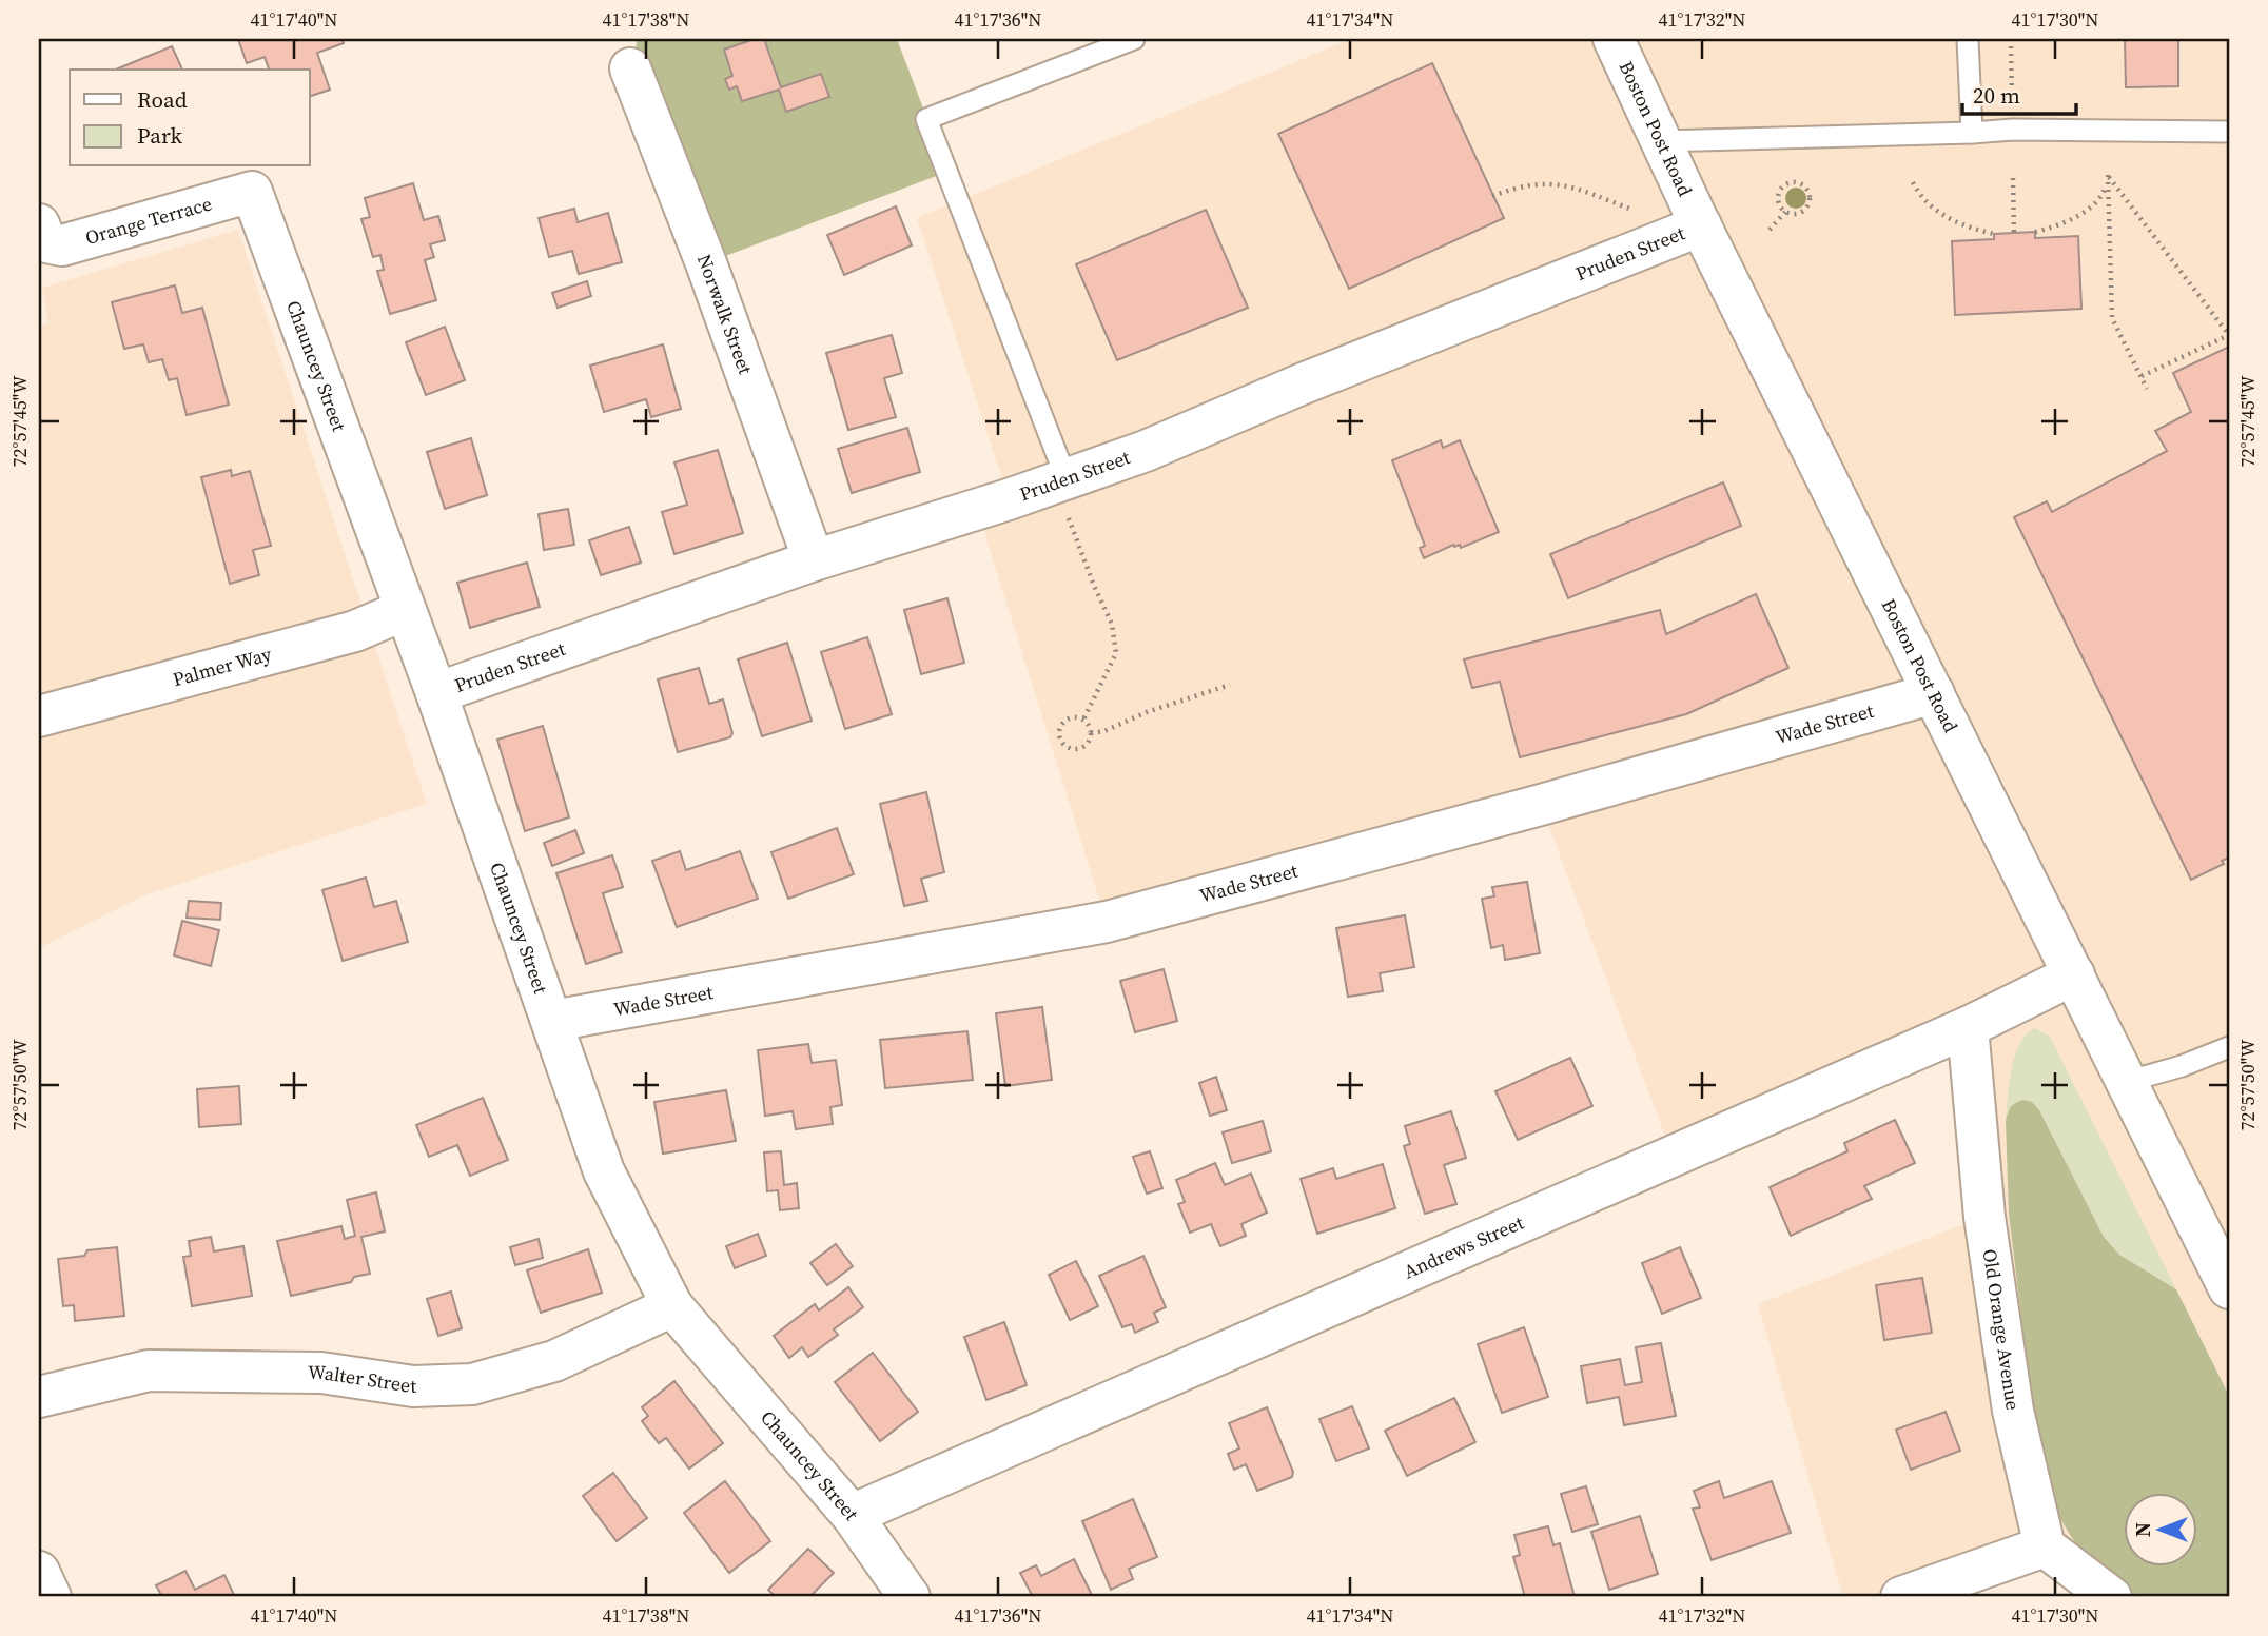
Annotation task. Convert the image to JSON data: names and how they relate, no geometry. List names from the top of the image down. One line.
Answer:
{"streets":{"street":["Boston Post Road","Orange Terrace","Pruden Street","Norwalk Street","Chauncey Street","Palmer Way","Wade Street","Andrews Street","Old Orange Avenue","Walter Street"]},"crossings":[["Boston Post Road","Pruden Street"],["Boston Post Road","Wade Street"],["Boston Post Road","Andrews Street"],["Orange Terrace","Chauncey Street"],["Pruden Street","Norwalk Street"],["Pruden Street","Chauncey Street"],["Chauncey Street","Palmer Way"],["Chauncey Street","Wade Street"],["Chauncey Street","Andrews Street"],["Chauncey Street","Walter Street"],["Andrews Street","Old Orange Avenue"]],"legend":["Road","Park"],"scale_bar":"20 m","north":"left","coordinates":["41°17'40\"N","41°17'38\"N","41°17'36\"N","41°17'34\"N","41°17'32\"N","41°17'30\"N","72°57'45\"W","72°57'50\"W"]}
